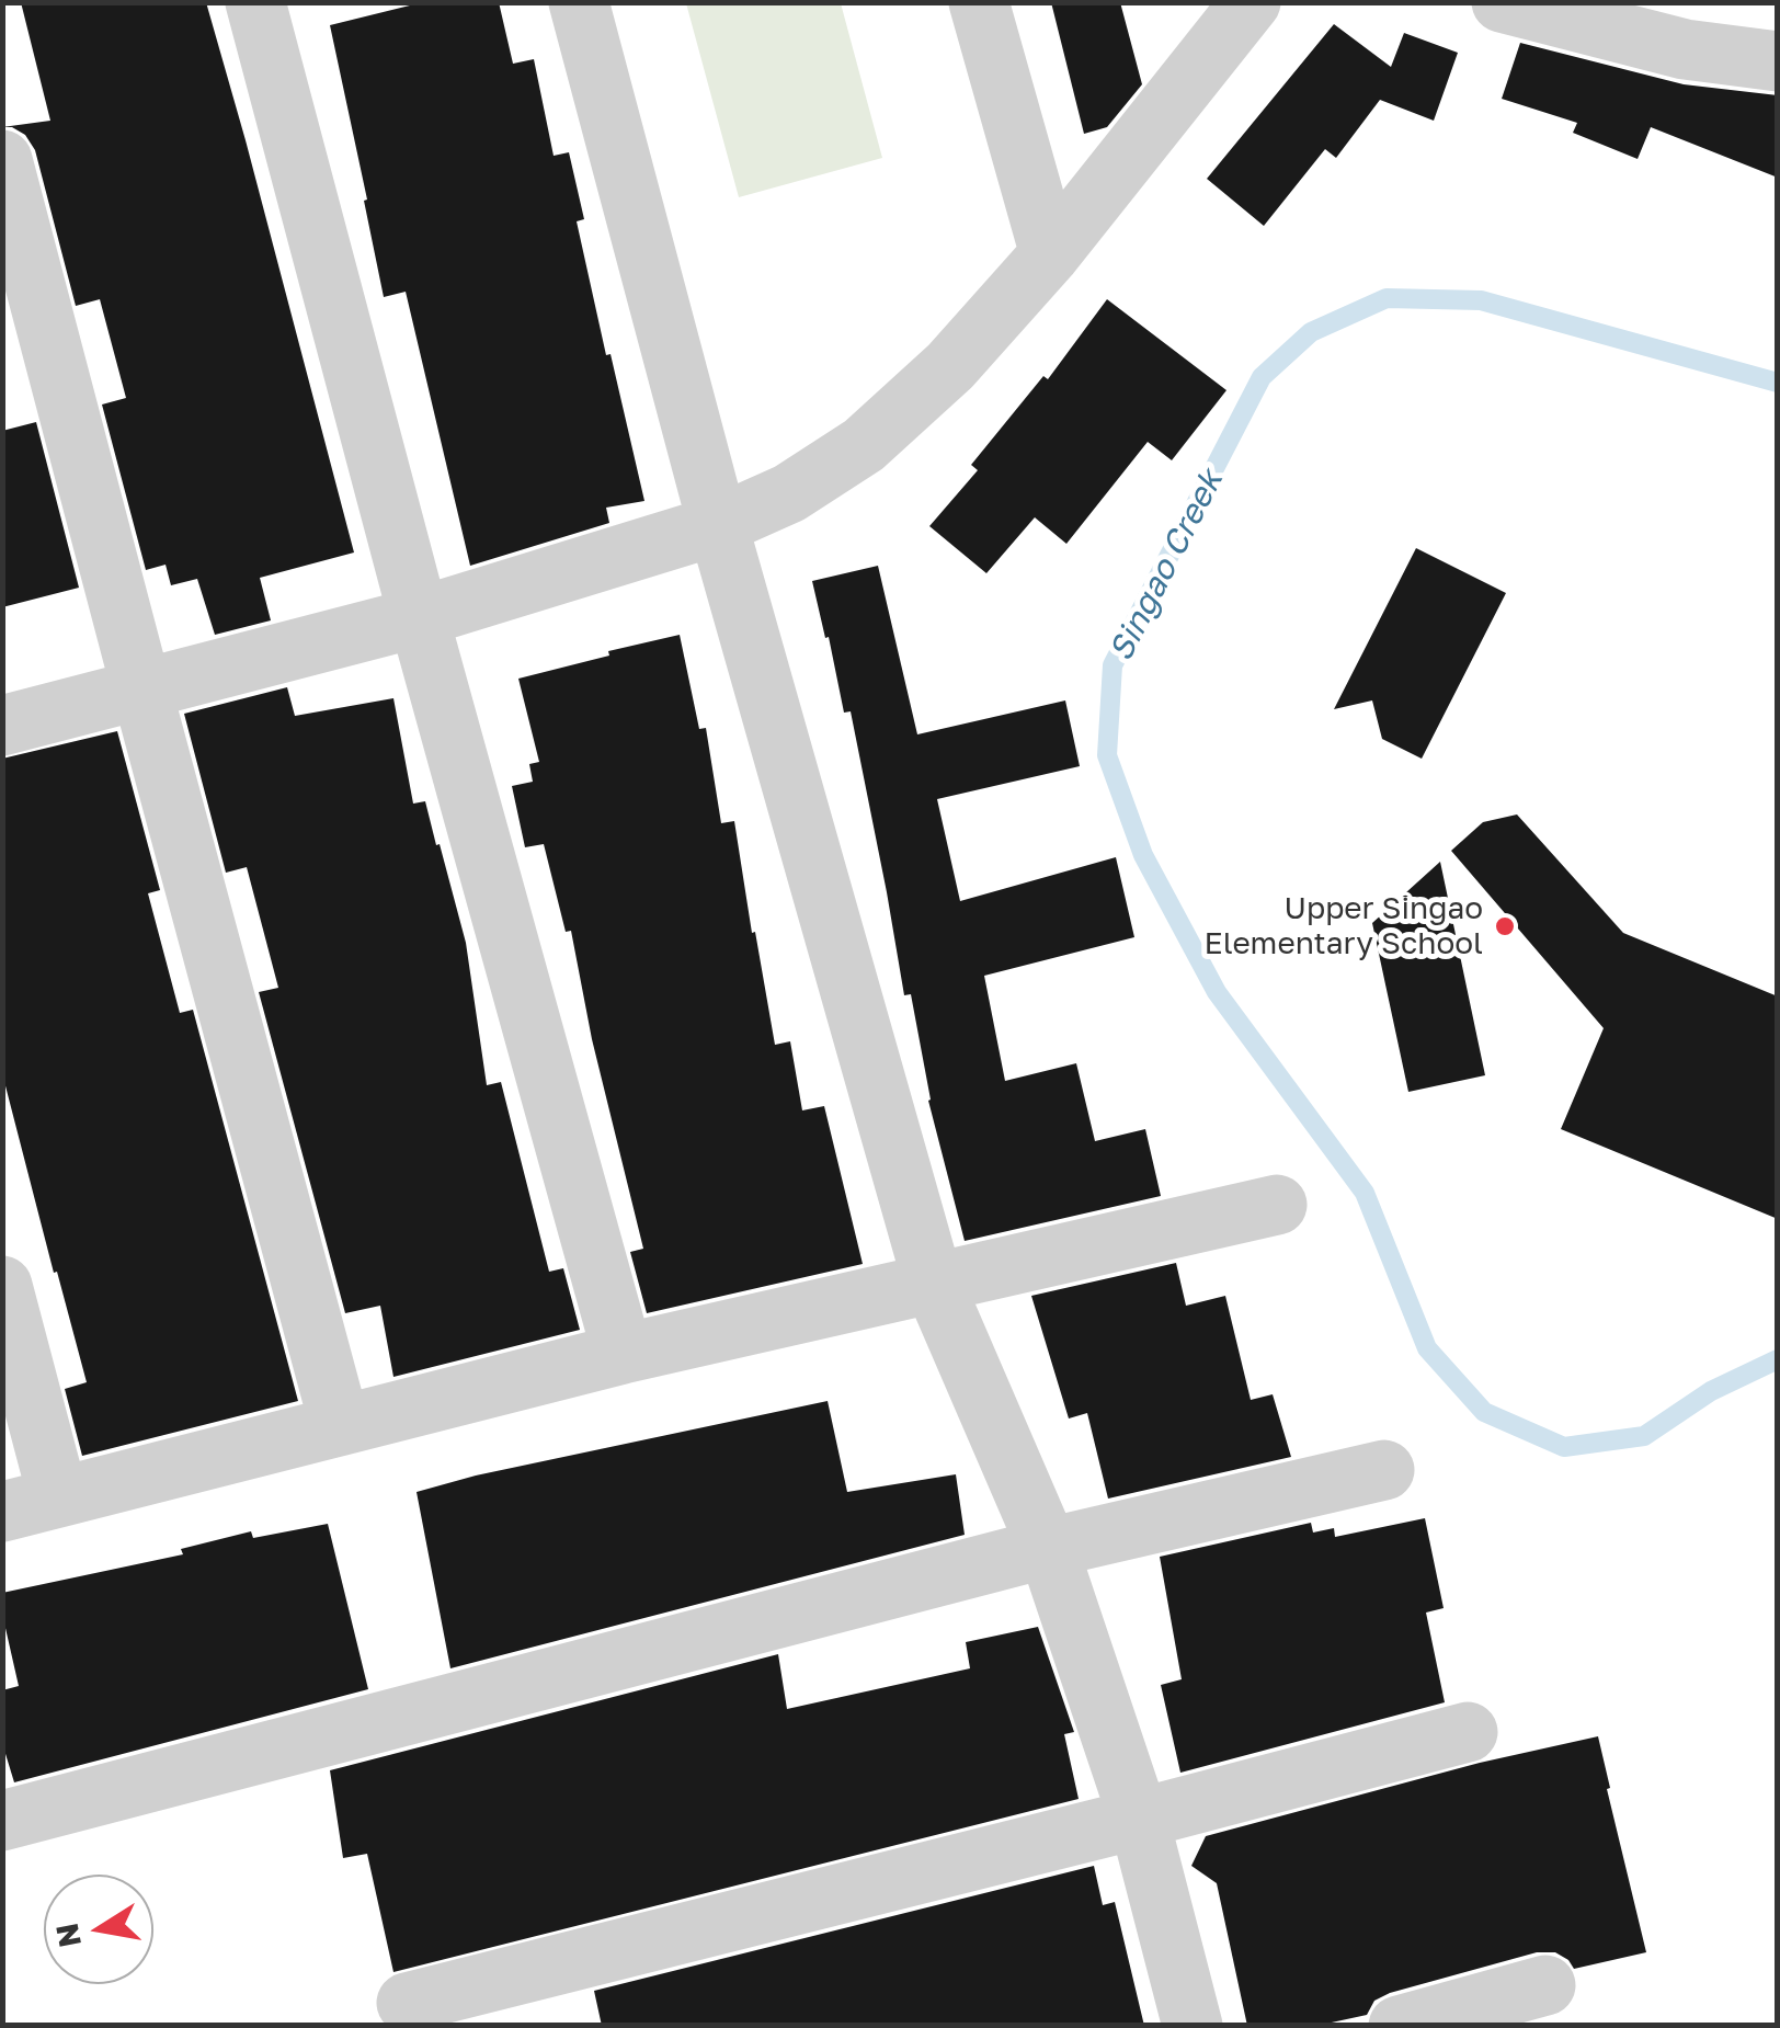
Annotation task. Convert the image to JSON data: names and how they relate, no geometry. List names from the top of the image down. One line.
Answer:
{"water":["Singao Creek"],"places":["Upper Singao Elementary School"],"north":"left"}
